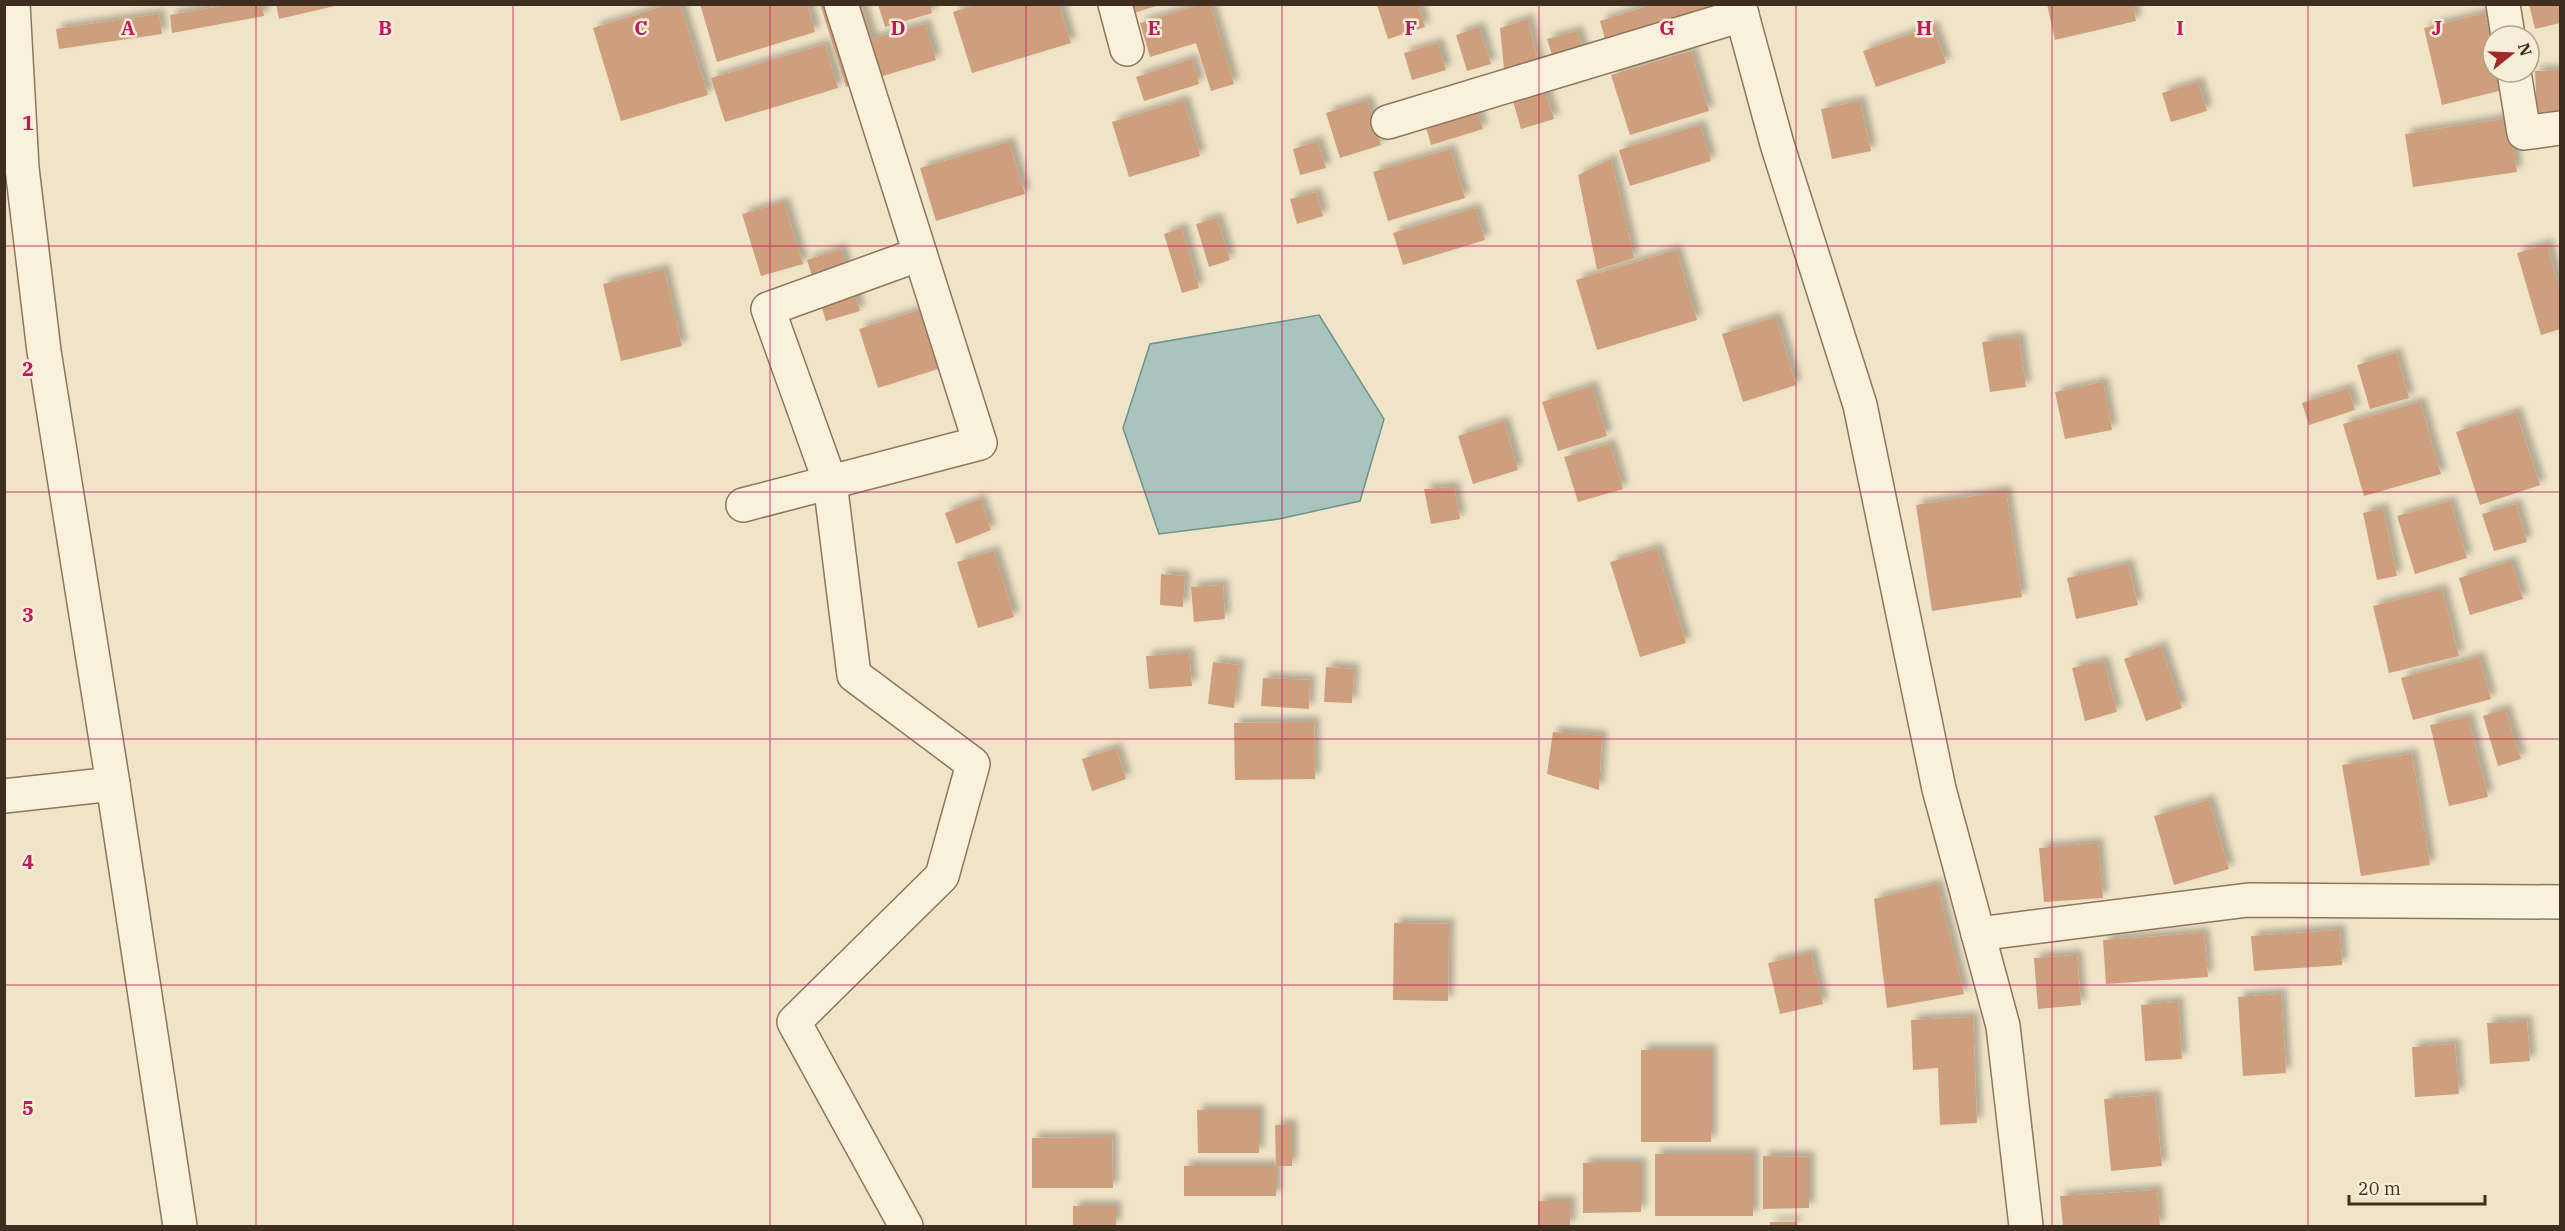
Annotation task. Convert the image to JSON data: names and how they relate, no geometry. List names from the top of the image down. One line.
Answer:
{"scale_bar":"20 m","north":"right","grid":{"columns":["A","B","C","D","E","F","G","H","I","J"],"rows":["1","2","3","4","5"]}}
